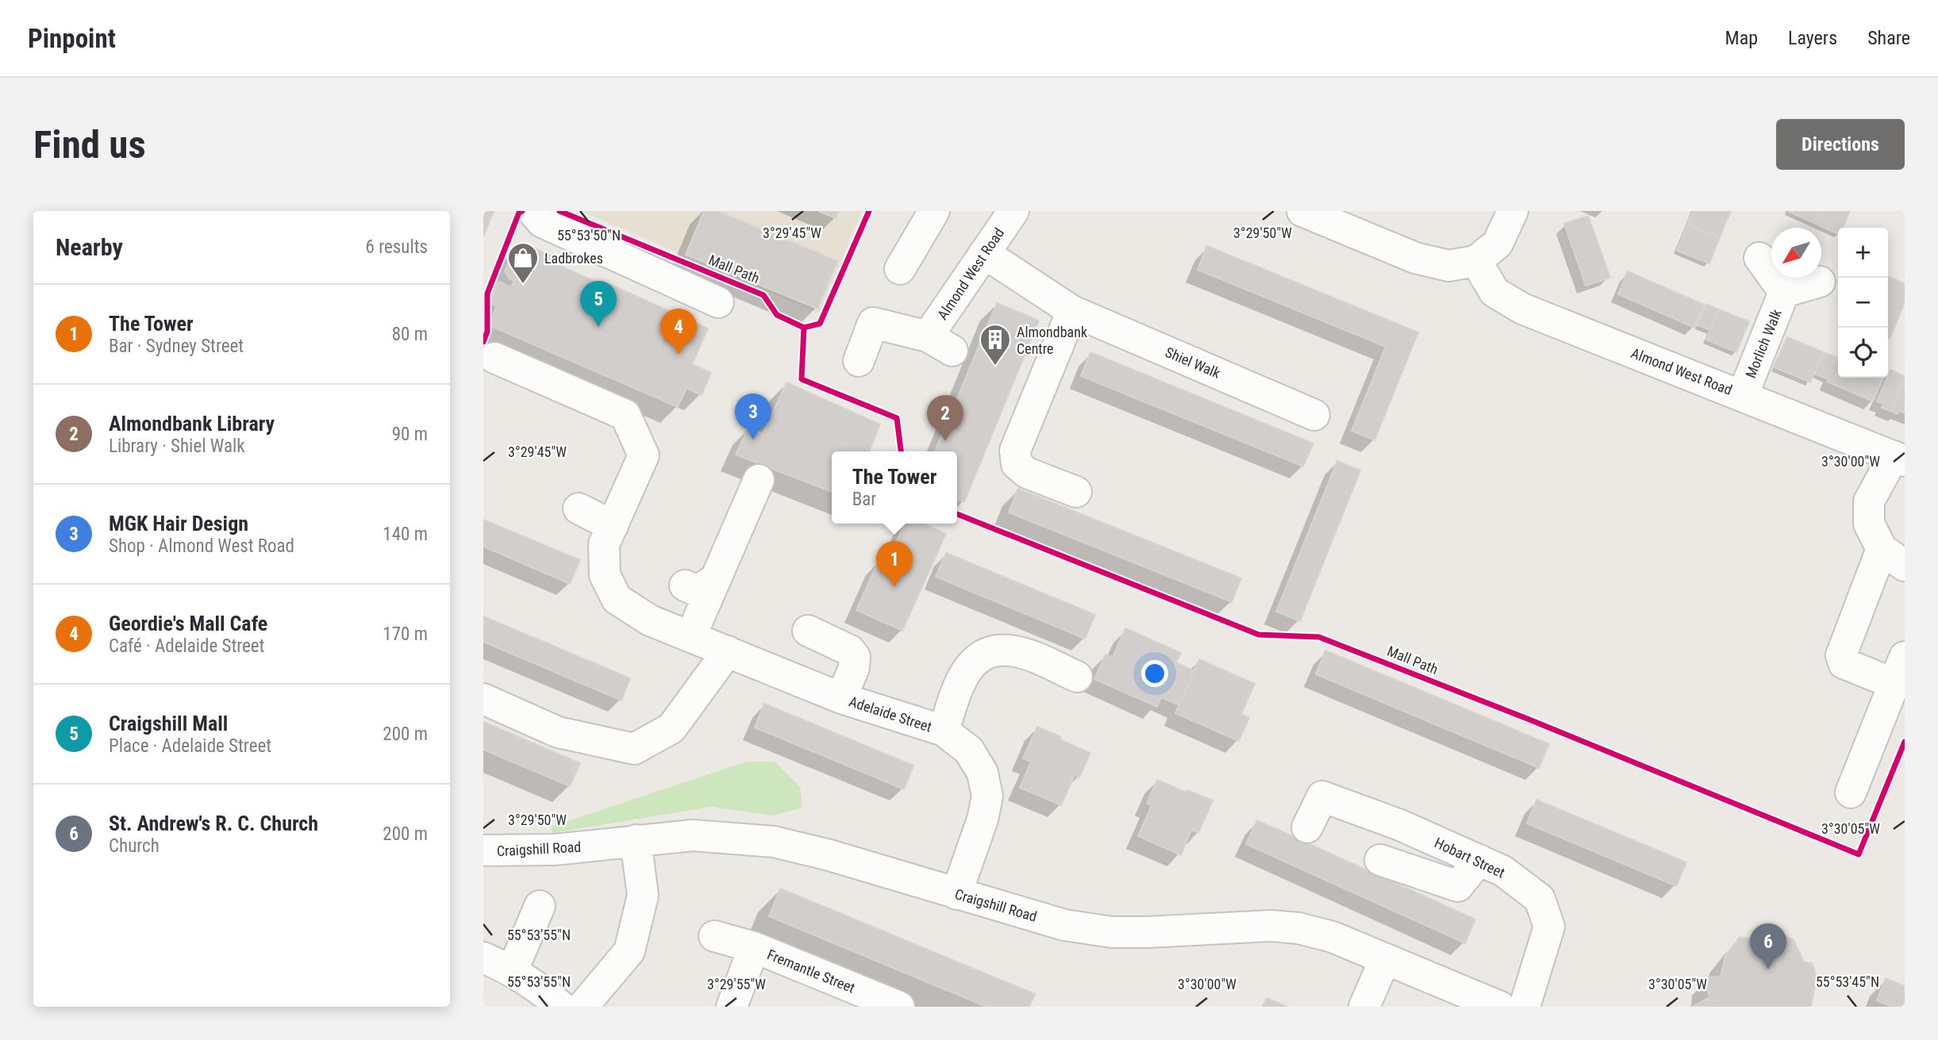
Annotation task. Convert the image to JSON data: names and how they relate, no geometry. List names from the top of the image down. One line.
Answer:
{"streets":{"street":["Almond West Road","Morlich Walk","Shiel Walk","Adelaide Street","Craigshill Road","Hobart Street","Fremantle Street"],"cycle path":["Mall Path"]},"crossings":[["Almond West Road","Morlich Walk"],["Almond West Road","Shiel Walk"],["Adelaide Street","Craigshill Road"]],"places":{"shop":["Ladbrokes"],"building":["Almondbank Centre"]},"north":"bottom left","page":{"header":"Pinpoint","nav":["Map","Layers","Share"],"buttons":"Directions","title":"Find us","heading":["Nearby","6 results"],"map_buttons":["+","−"],"pins":["5","4","3","2","1","6"],"list":[{"mark":"1","name":"The Tower","note":"Bar · Sydney Street","value":"80 m"},{"mark":"2","name":"Almondbank Library","note":"Library · Shiel Walk","value":"90 m"},{"mark":"3","name":"MGK Hair Design","note":"Shop · Almond West Road","value":"140 m"},{"mark":"4","name":"Geordie's Mall Cafe","note":"Café · Adelaide Street","value":"170 m"},{"mark":"5","name":"Craigshill Mall","note":"Place · Adelaide Street","value":"200 m"},{"mark":"6","name":"St. Andrew's R. C. Church","note":"Church","value":"200 m"}],"popup":["The Tower","Bar"]},"coordinates":["3°29'45\"W","3°29'50\"W","55°53'50\"N","3°30'00\"W","3°30'05\"W","55°53'55\"N","55°53'45\"N","3°29'55\"W"]}
